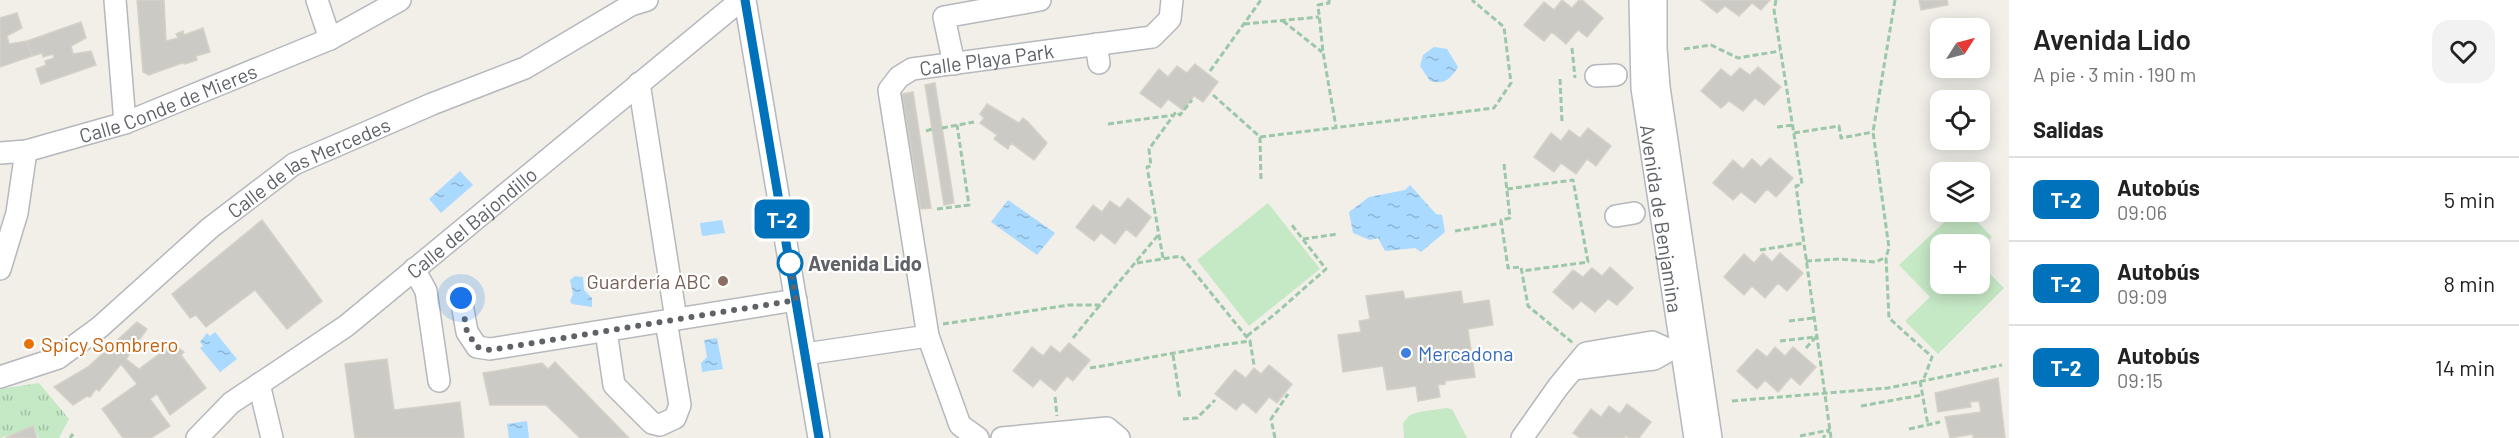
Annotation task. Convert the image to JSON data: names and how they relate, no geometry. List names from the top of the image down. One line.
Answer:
{"streets":{"street":["Calle Playa Park","Calle Conde de Mieres","Calle de las Mercedes","Avenida de Benjamina","Calle del Bajondillo"]},"places":["Avenida Lido","Guardería ABC","Spicy Sombrero","Mercadona"],"lines":["bus line T-2"],"north":"top right","page":{"on_map":"T-2","heading":[["Avenida Lido","A pie · 3 min · 190 m"],"Salidas"],"map_buttons":"+","list":[{"mark":"T-2","name":"Autobús","note":"09:06","value":"5 min"},{"mark":"T-2","name":"Autobús","note":"09:09","value":"8 min"},{"mark":"T-2","name":"Autobús","note":"09:15","value":"14 min"}]}}
